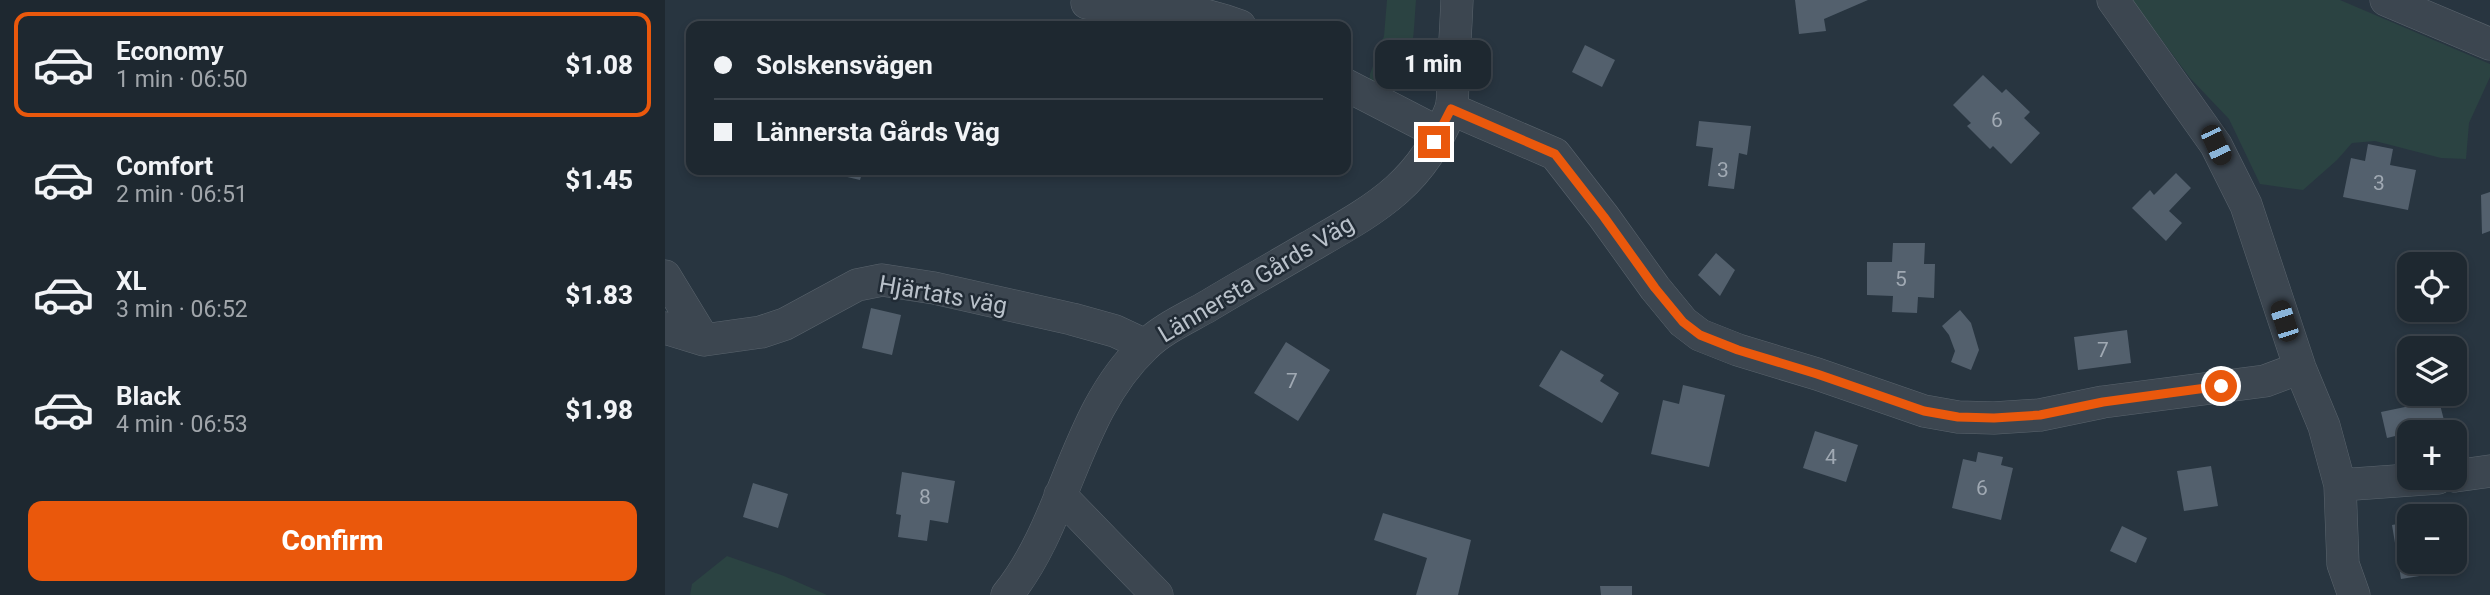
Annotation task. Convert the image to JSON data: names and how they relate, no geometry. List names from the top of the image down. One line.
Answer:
{"streets":{"street":["Lännersta Gårds Väg","Hjärtats väg"]},"crossings":[["Lännersta Gårds Väg","Hjärtats väg"]],"house_numbers":["6","3","3","5","7","7","4","6","8"],"page":{"list":[{"name":"Economy","note":"1 min · 06:50","value":"$1.08"},{"name":"Comfort","note":"2 min · 06:51","value":"$1.45"},{"name":"XL","note":"3 min · 06:52","value":"$1.83"},{"name":"Black","note":"4 min · 06:53","value":"$1.98"}],"banner":["Solskensvägen","Lännersta Gårds Väg"],"bubble":"1 min","map_buttons":["+","−"],"buttons":"Confirm"}}
